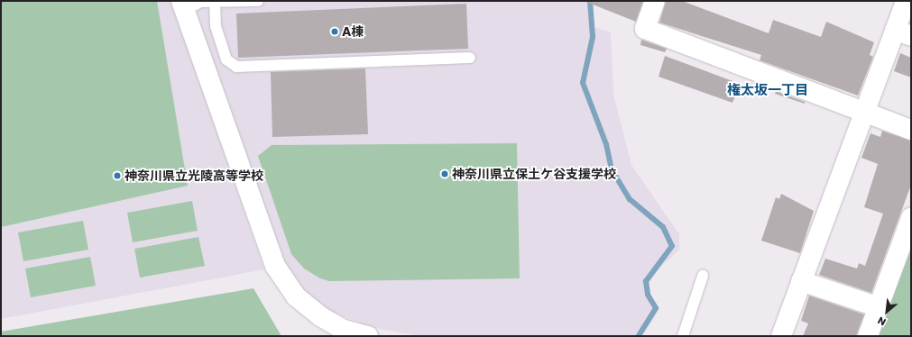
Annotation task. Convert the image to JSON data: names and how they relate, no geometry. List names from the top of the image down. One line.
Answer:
{"districts":["権太坂一丁目"],"places":["A棟","神奈川県立保土ケ谷支援学校","神奈川県立光陵高等学校"],"north":"bottom left"}
